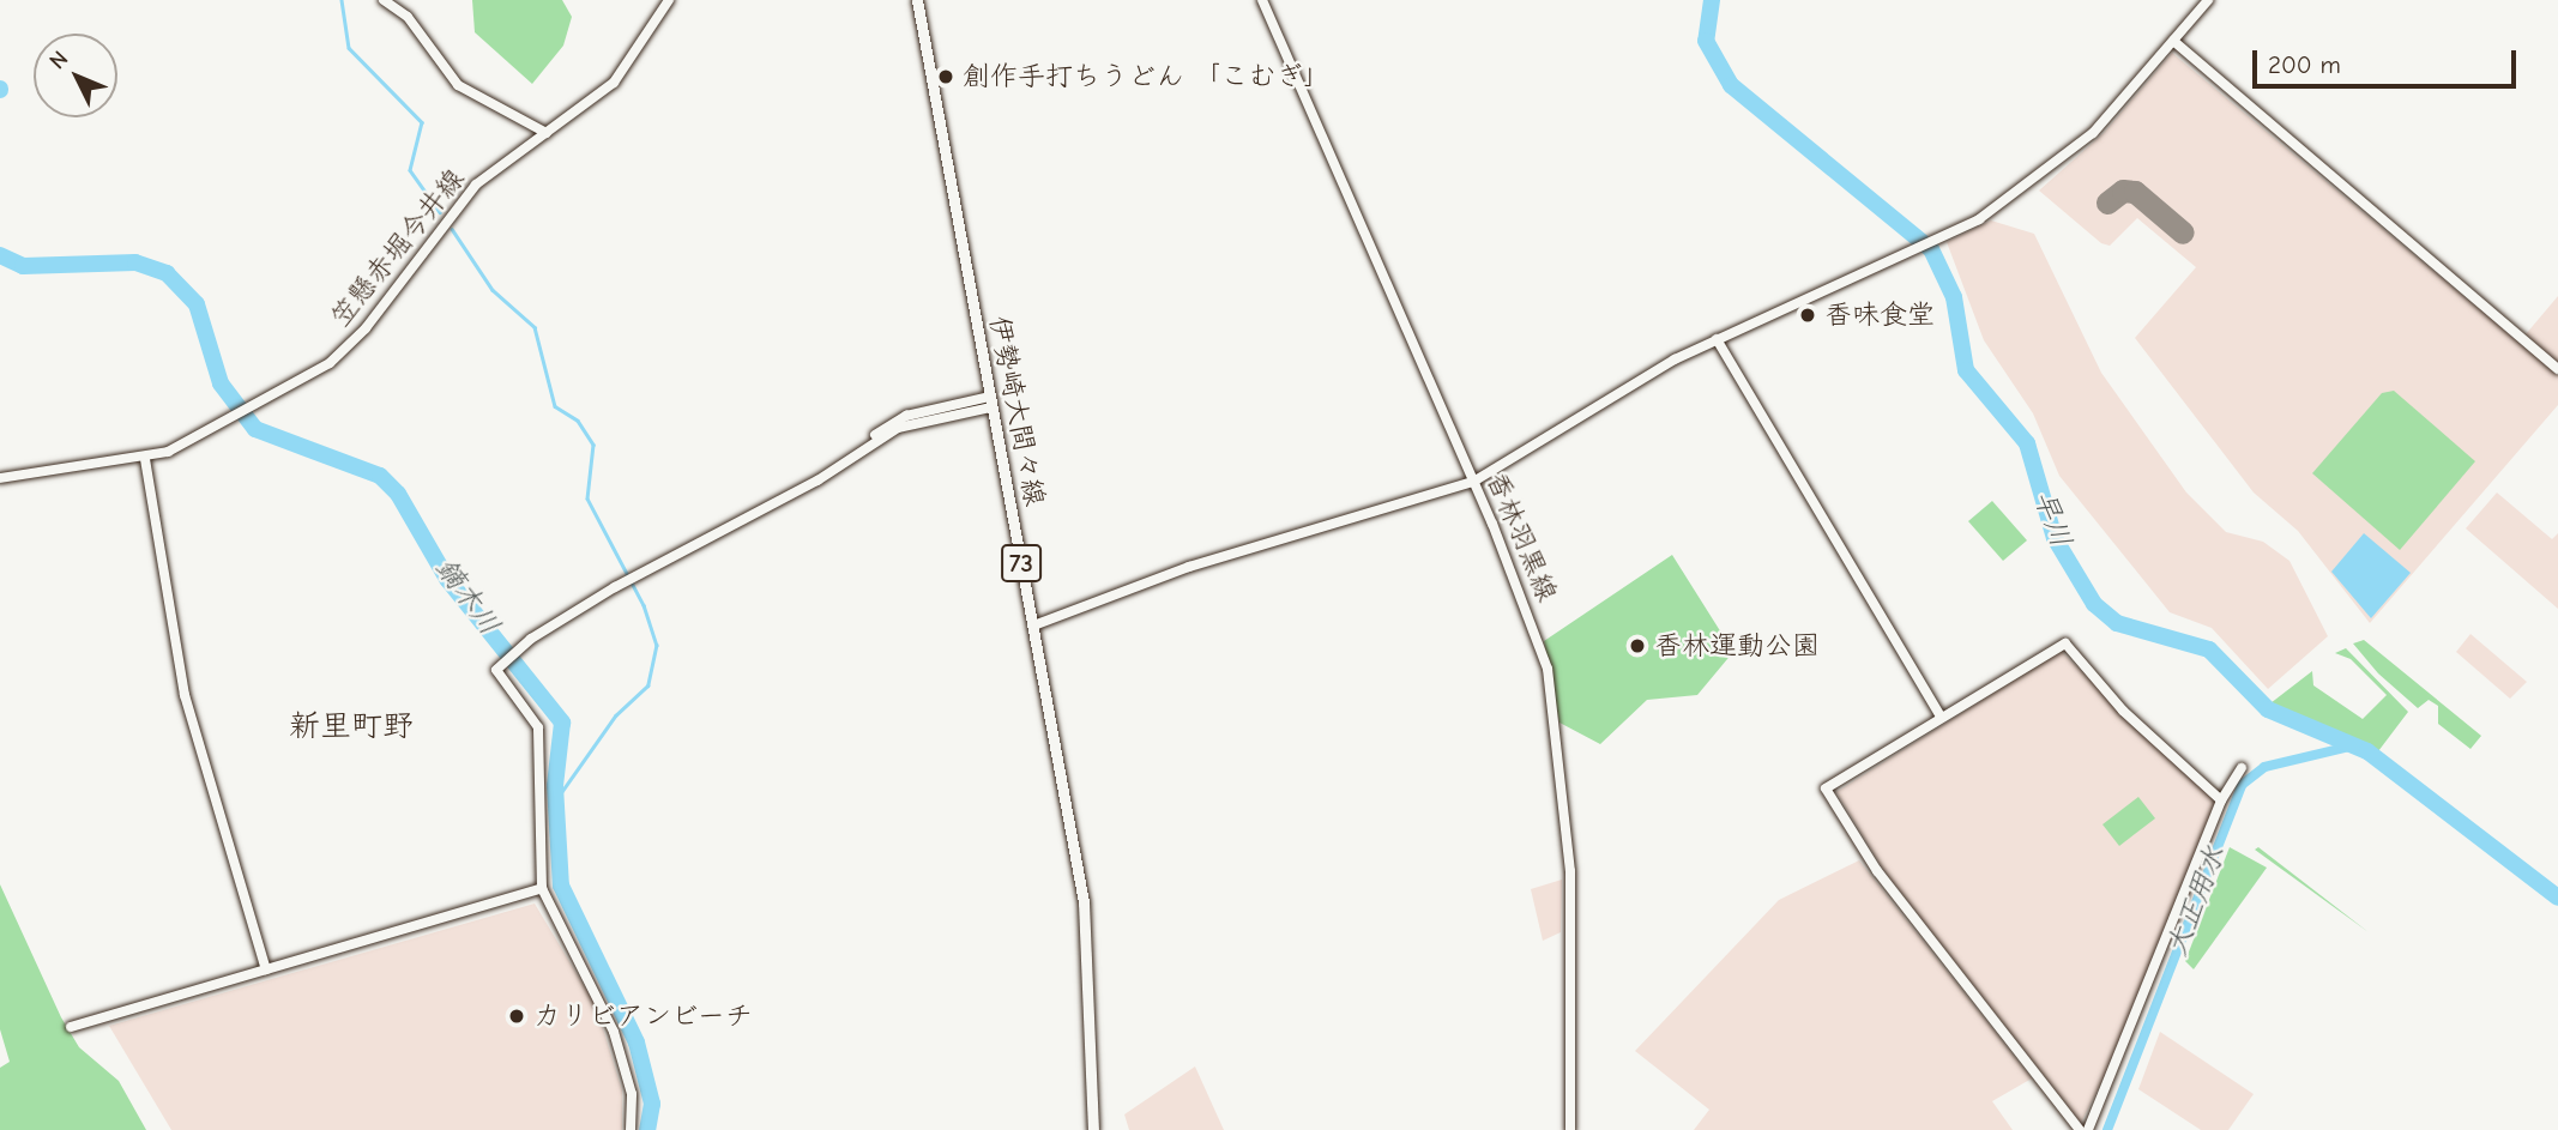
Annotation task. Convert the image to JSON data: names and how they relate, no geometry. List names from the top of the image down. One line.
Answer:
{"streets":{"main road":["伊勢崎大間々線","73"],"street":["笠懸赤堀今井線","香林羽黒線"]},"districts":["新里町野"],"water":["早川","鏑木川","大正用水"],"places":["創作手打ちうどん 「こむぎ」","香味食堂","香林運動公園","カリビアンビーチ"],"scale_bar":"200 m","north":"top left"}
